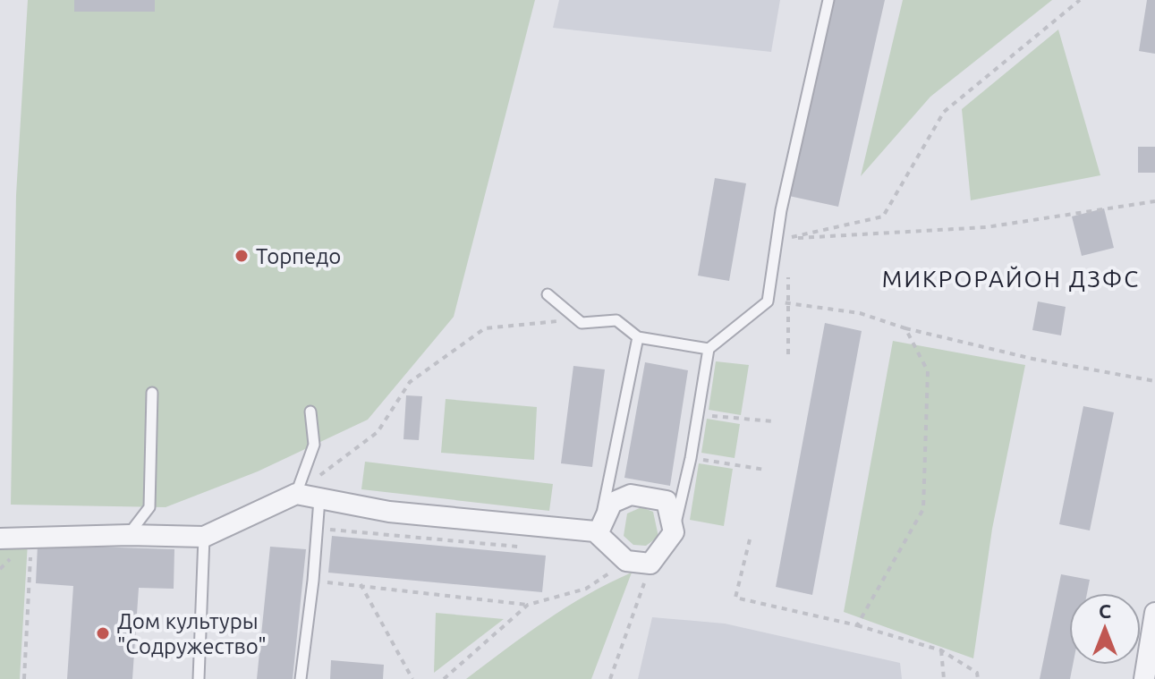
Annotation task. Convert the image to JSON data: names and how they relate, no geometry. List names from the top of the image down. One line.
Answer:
{"districts":["МИКРОРАЙОН ДЗФС"],"places":["Торпедо","Дом культуры \"Содружество\""],"north":"top"}
